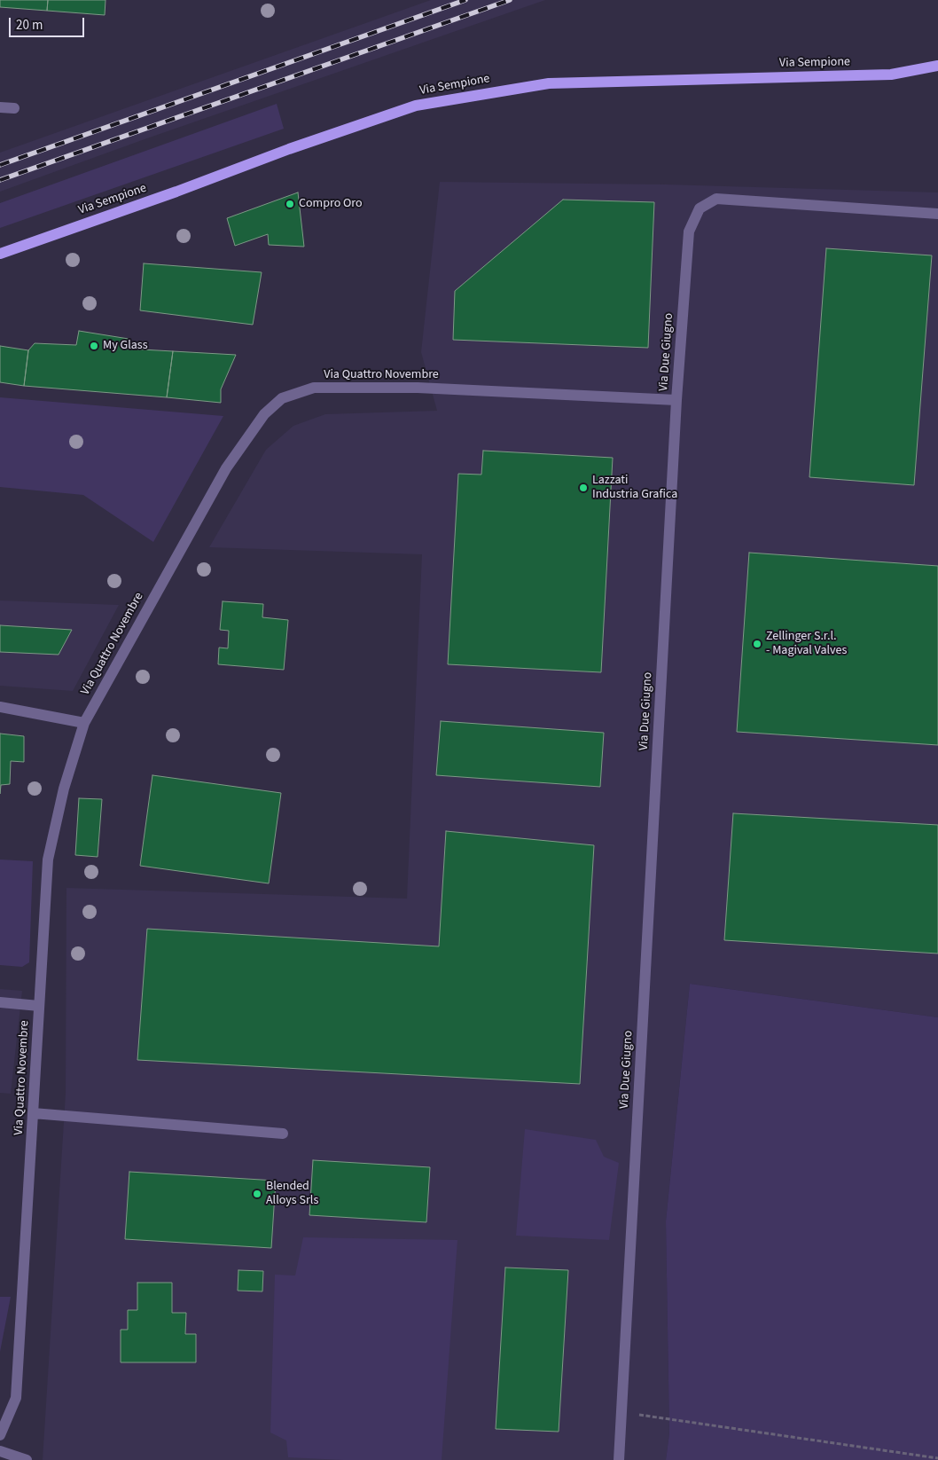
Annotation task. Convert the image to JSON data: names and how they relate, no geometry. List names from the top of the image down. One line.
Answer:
{"streets":{"main road":["Via Sempione"],"street":["Via Due Giugno","Via Quattro Novembre"]},"crossings":[["Via Due Giugno","Via Quattro Novembre"]],"places":["Compro Oro","My Glass","Lazzati Industria Grafica","Zellinger S.r.l. - Magival Valves","Blended Alloys Srls"],"scale_bar":"20 m"}
